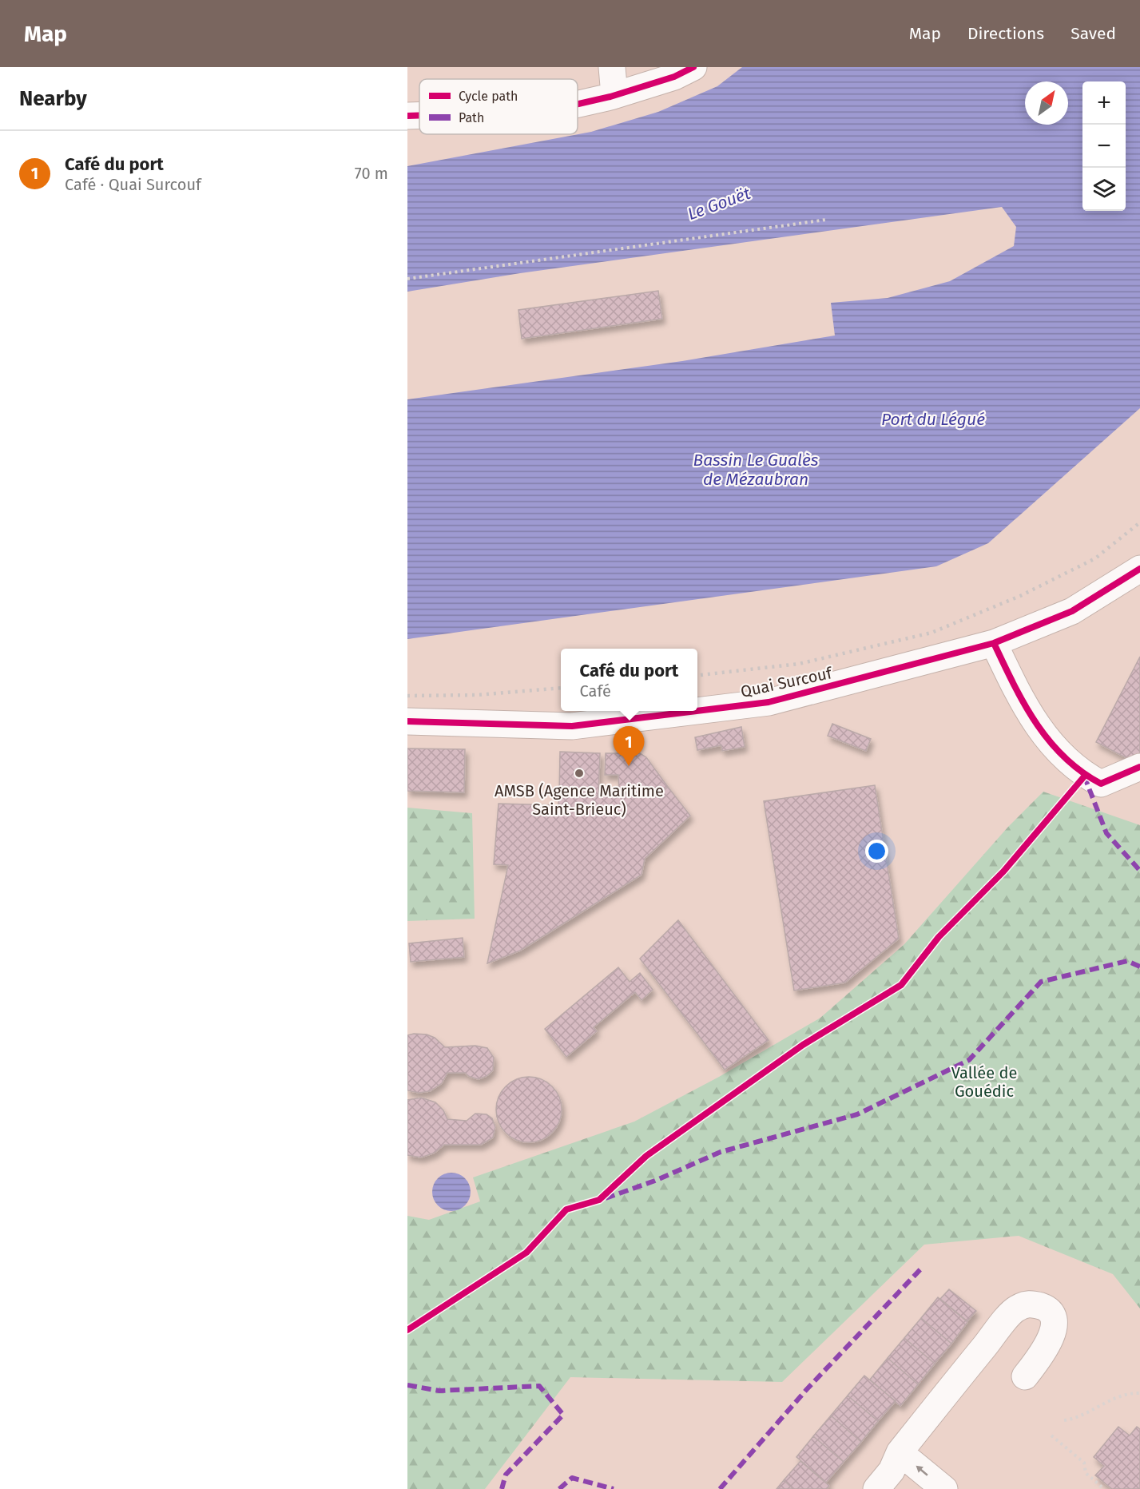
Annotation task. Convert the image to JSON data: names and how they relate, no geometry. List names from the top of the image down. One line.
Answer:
{"streets":{"street":["Quai Surcouf"]},"water":["Le Gouët","Port du Légué","Bassin Le Gualès de Mézaubran"],"parks":["Vallée de Gouédic"],"places":["AMSB (Agence Maritime Saint-Brieuc)"],"legend":["Cycle path","Path"],"north":"top right","page":{"header":"Map","nav":["Map","Directions","Saved"],"heading":"Nearby","map_buttons":["+","−"],"list":[{"mark":"1","name":"Café du port","note":"Café · Quai Surcouf","value":"70 m"}],"popup":["Café du port","Café"],"pins":"1"}}
